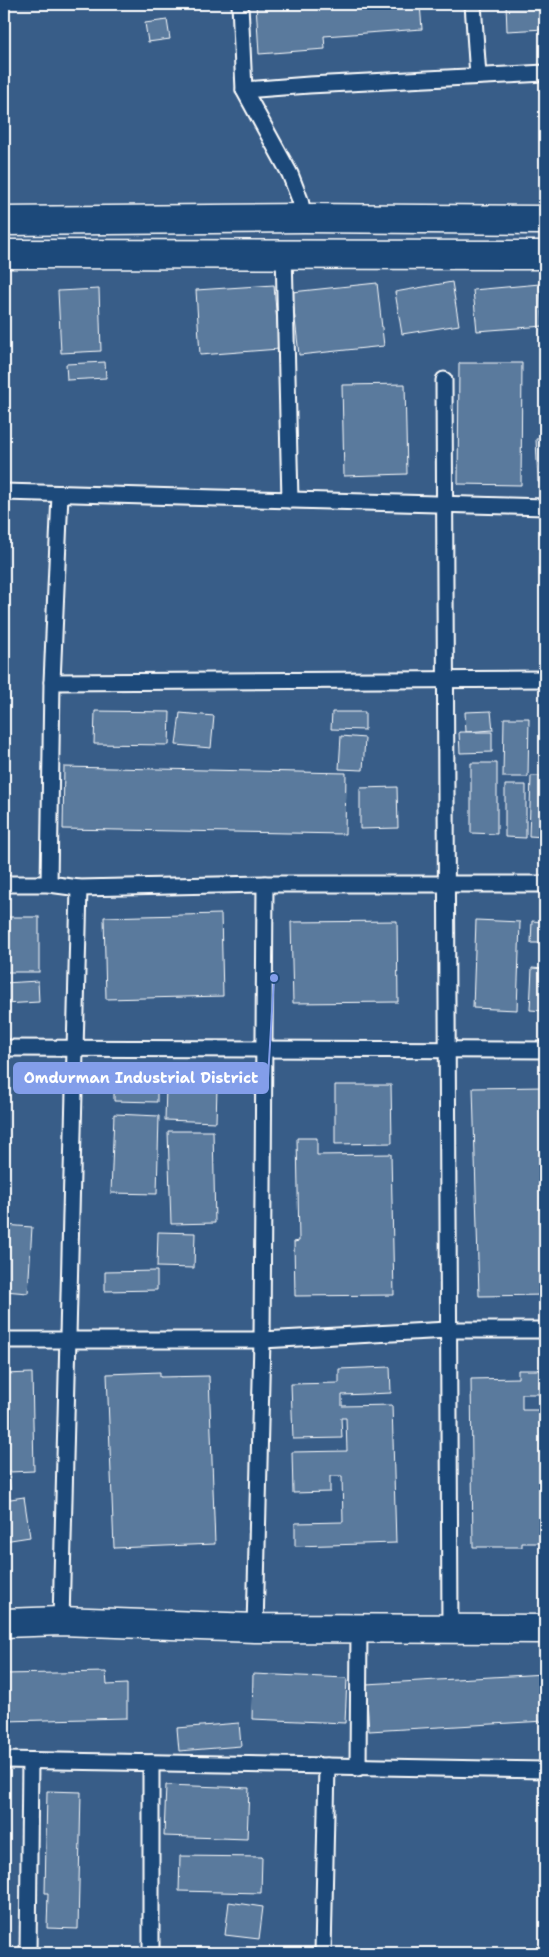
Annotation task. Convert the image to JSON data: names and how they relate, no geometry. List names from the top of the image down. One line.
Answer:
{"places":["Omdurman Industrial District"]}
